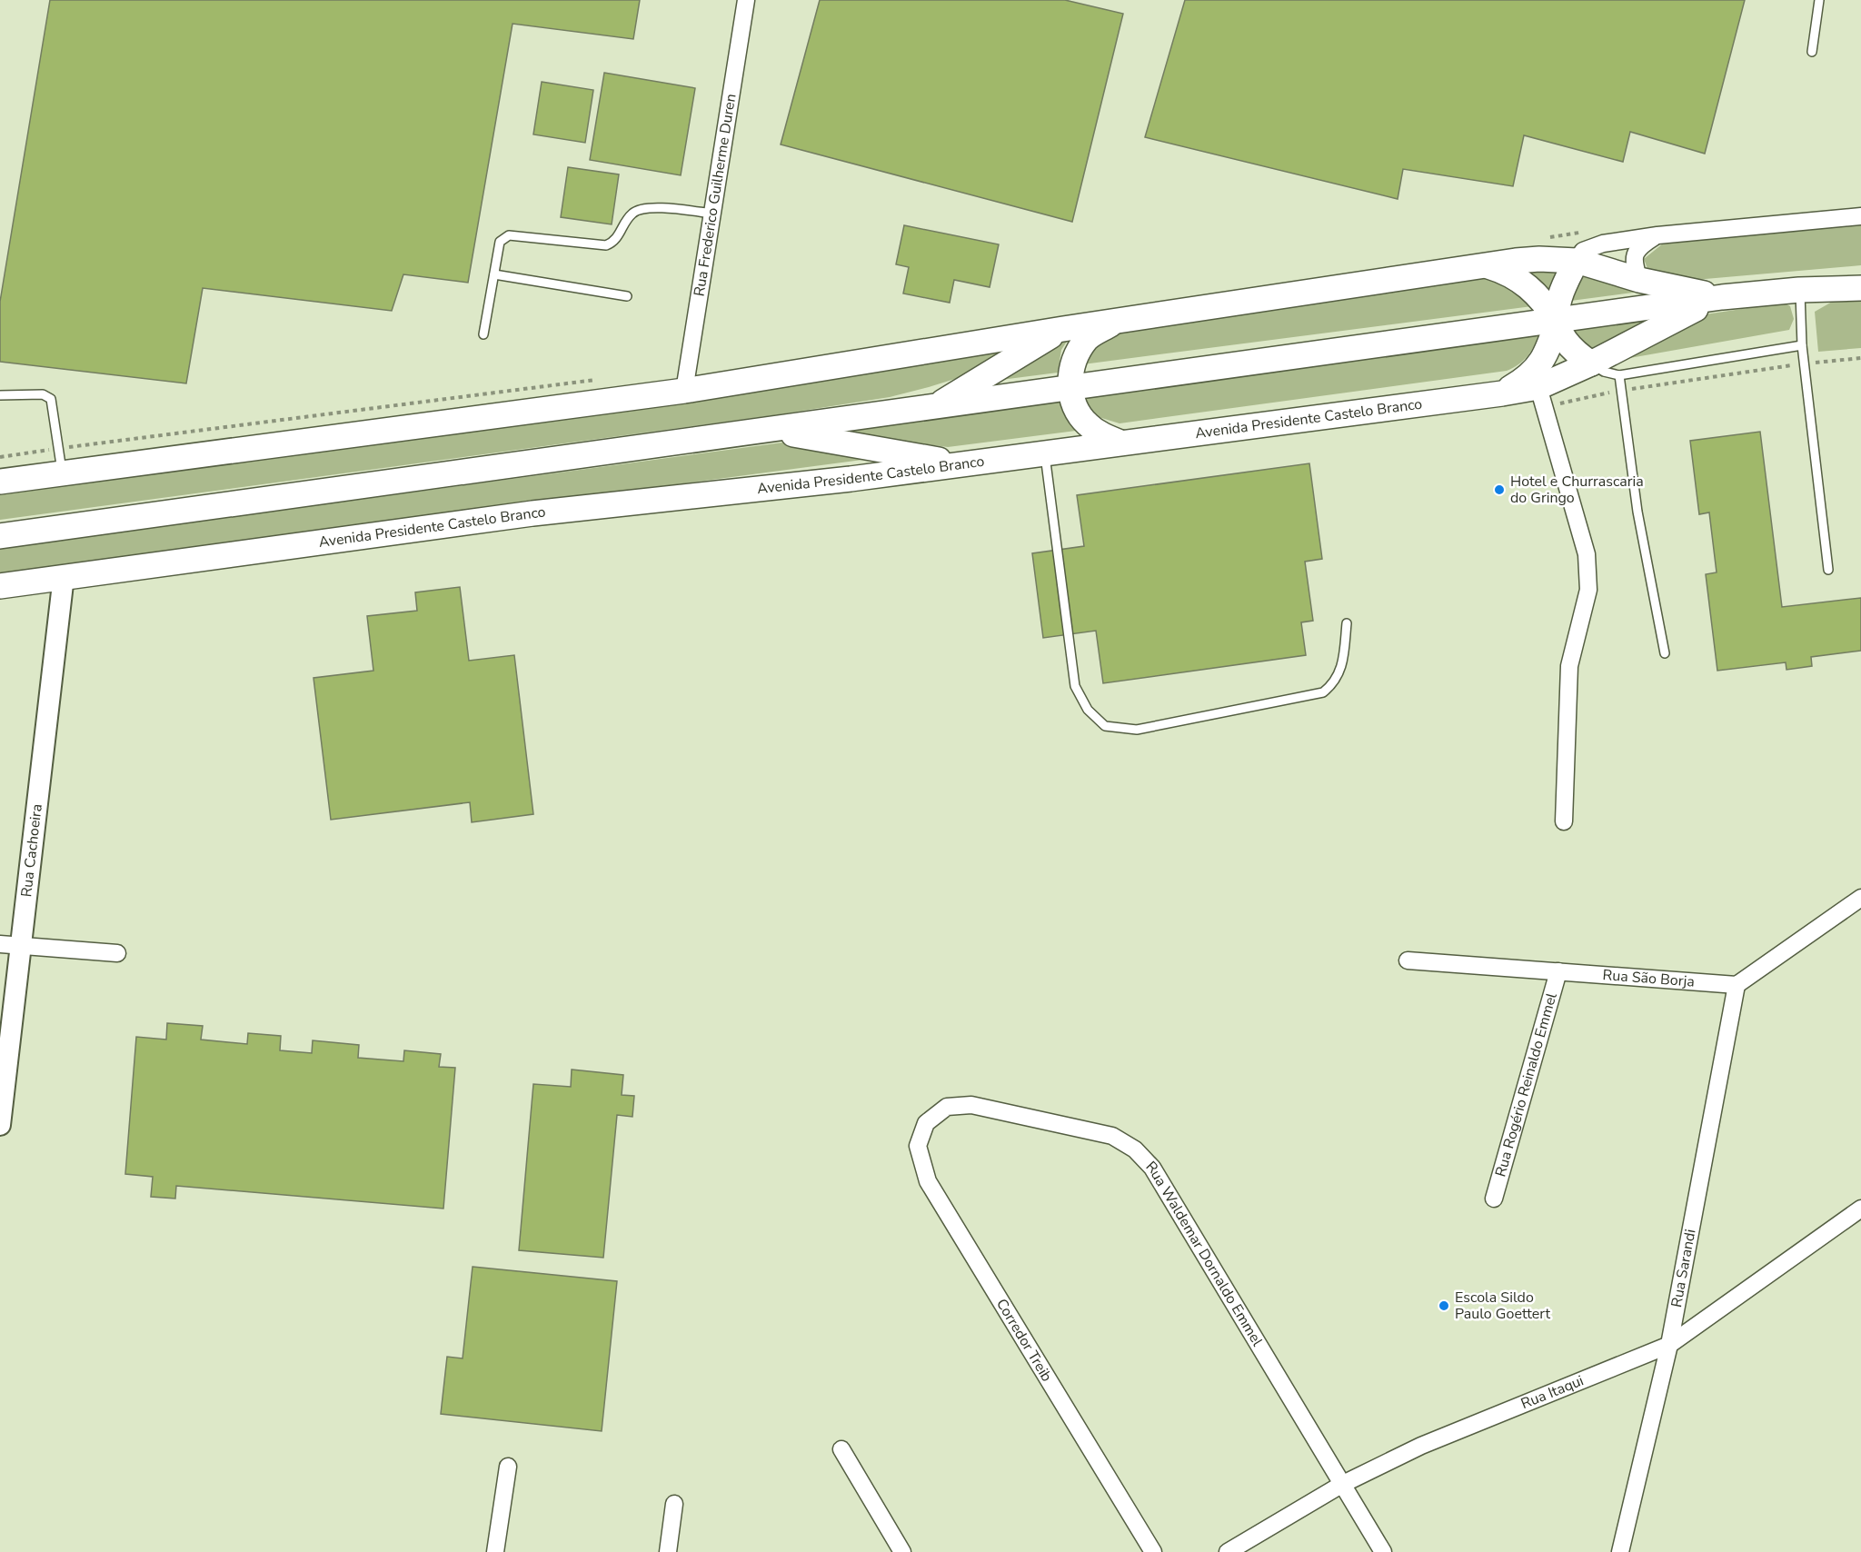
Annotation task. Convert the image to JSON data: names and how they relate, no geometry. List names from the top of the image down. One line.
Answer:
{"streets":{"main road":["Avenida Presidente Castelo Branco"],"street":["Rua Frederico Guilherme Duren","Rua Cachoeira","Rua São Borja","Rua Rogério Reinaldo Emmel","Rua Waldemar Dornaldo Emmel","Rua Sarandi","Corredor Treib","Rua Itaqui"]},"crossings":[["Rua Frederico Guilherme Duren","Avenida Presidente Castelo Branco"],["Avenida Presidente Castelo Branco","Rua Cachoeira"],["Rua São Borja","Rua Rogério Reinaldo Emmel"],["Rua São Borja","Rua Sarandi"],["Rua Waldemar Dornaldo Emmel","Corredor Treib"],["Rua Waldemar Dornaldo Emmel","Rua Itaqui"],["Rua Sarandi","Rua Itaqui"]],"places":["Hotel e Churrascaria do Gringo","Escola Sildo Paulo Goettert"]}
